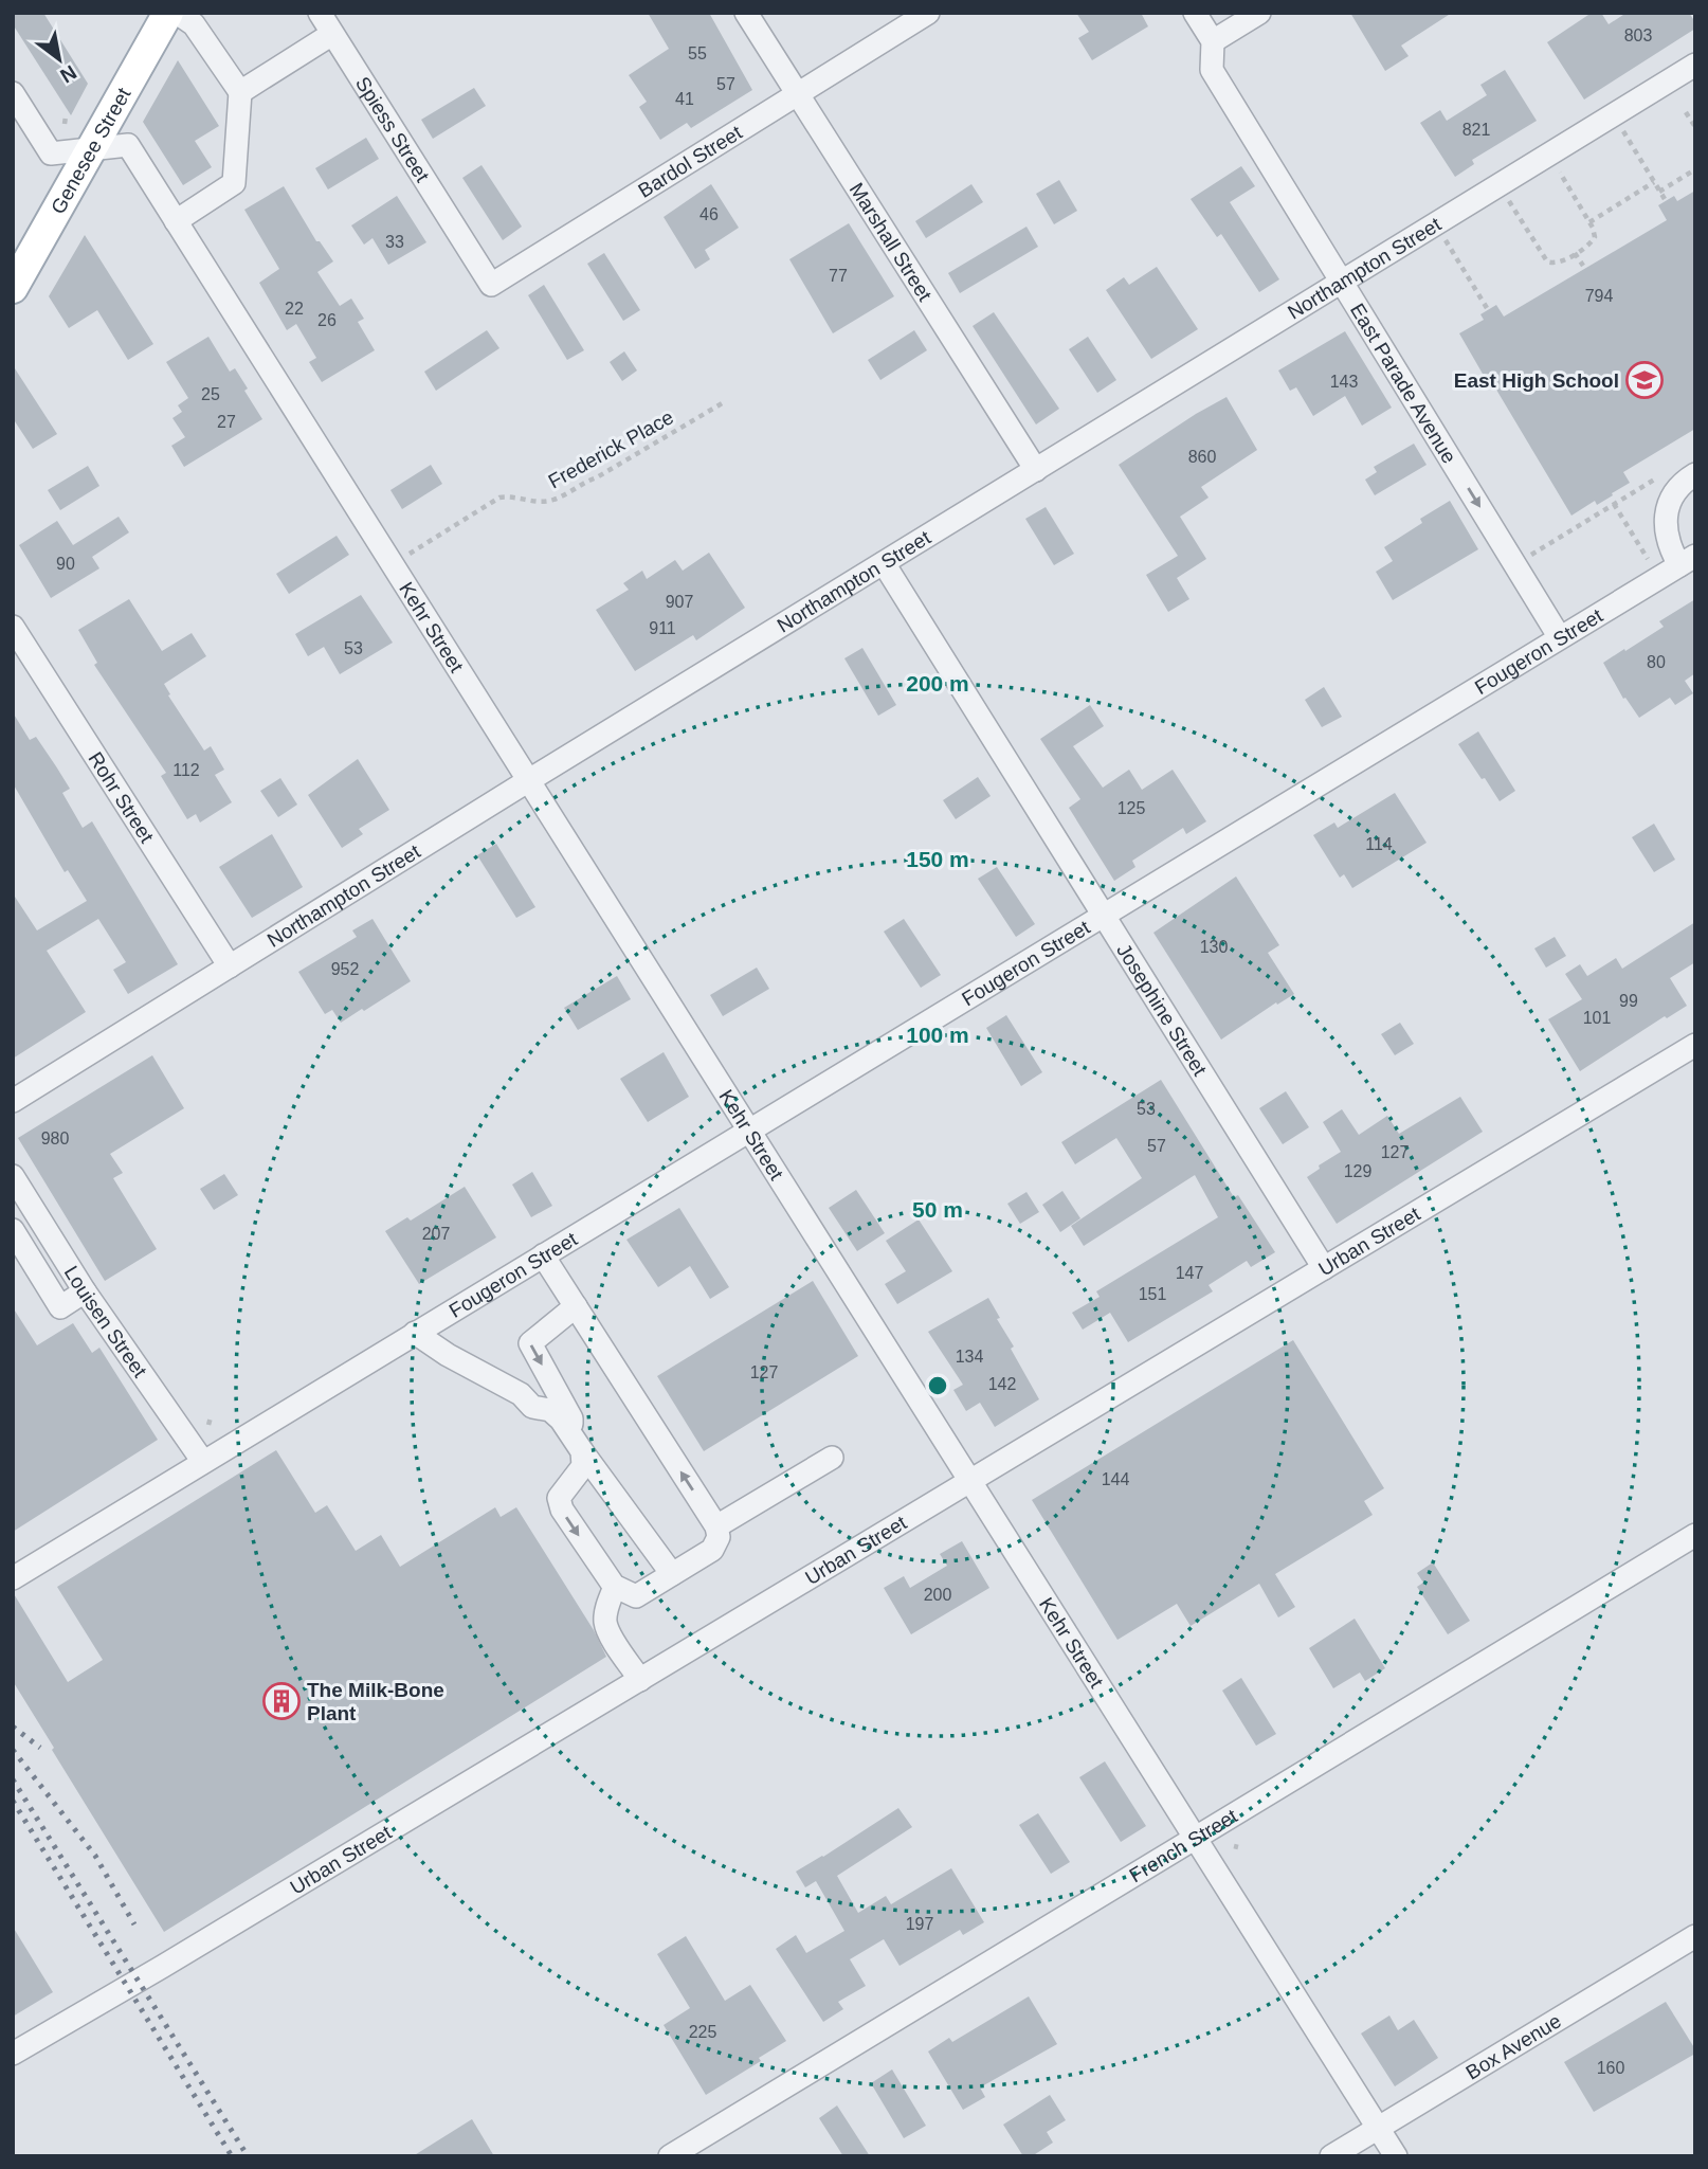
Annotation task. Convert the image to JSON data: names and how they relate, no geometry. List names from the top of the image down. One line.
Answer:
{"streets":{"main road":["Genesee Street"],"street":["Spiess Street","Bardol Street","Marshall Street","Northampton Street","East Parade Avenue","Kehr Street","Fougeron Street","Rohr Street","Josephine Street","Urban Street","Louisen Street","French Street","Box Avenue"],"path":["Frederick Place"]},"crossings":[["Spiess Street","Bardol Street"],["Genesee Street","Kehr Street"],["Bardol Street","Marshall Street"],["Marshall Street","Northampton Street"],["Northampton Street","East Parade Avenue"],["Northampton Street","Kehr Street"],["Northampton Street","Rohr Street"],["Northampton Street","Josephine Street"],["East Parade Avenue","Fougeron Street"],["Frederick Place","Kehr Street"],["Kehr Street","Fougeron Street"],["Kehr Street","Urban Street"],["Kehr Street","French Street"],["Kehr Street","Box Avenue"],["Fougeron Street","Josephine Street"],["Fougeron Street","Louisen Street"],["Josephine Street","Urban Street"]],"one_way":["East Parade Avenue"],"places":{"school or university":["East High School"],"building":["The Milk-Bone Plant"]},"house_numbers":["803","55","57","41","821","46","33","77","794","22","26","143","25","27","860","90","907","911","53","80","112","125","114","130","952","99","101","53","980","57","127","129","207","147","151","134","127","142","144","200","197","225","160"],"north":"bottom right","rings":["200 m","150 m","100 m","50 m"]}
